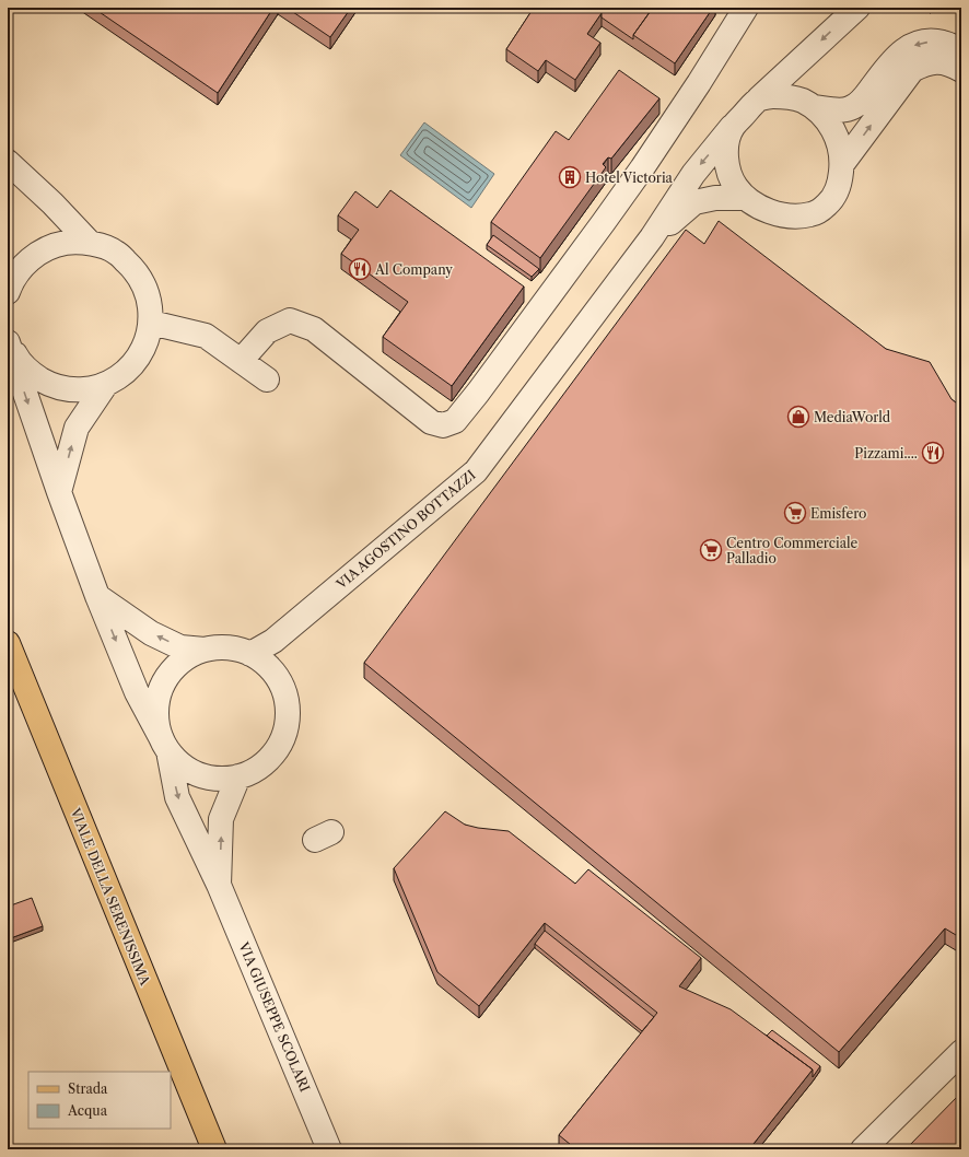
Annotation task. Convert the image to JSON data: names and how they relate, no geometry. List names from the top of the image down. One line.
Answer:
{"streets":{"main road":["VIALE DELLA SERENISSIMA"],"street":["VIA AGOSTINO BOTTAZZI","VIA GIUSEPPE SCOLARI"]},"crossings":[["VIA AGOSTINO BOTTAZZI","VIA GIUSEPPE SCOLARI"]],"places":{"building":["Hotel Victoria"],"restaurant":["Al Company","Pizzami...."],"shop":["MediaWorld"],"supermarket":["Emisfero","Centro Commerciale Palladio"]},"legend":["Strada","Acqua"]}
